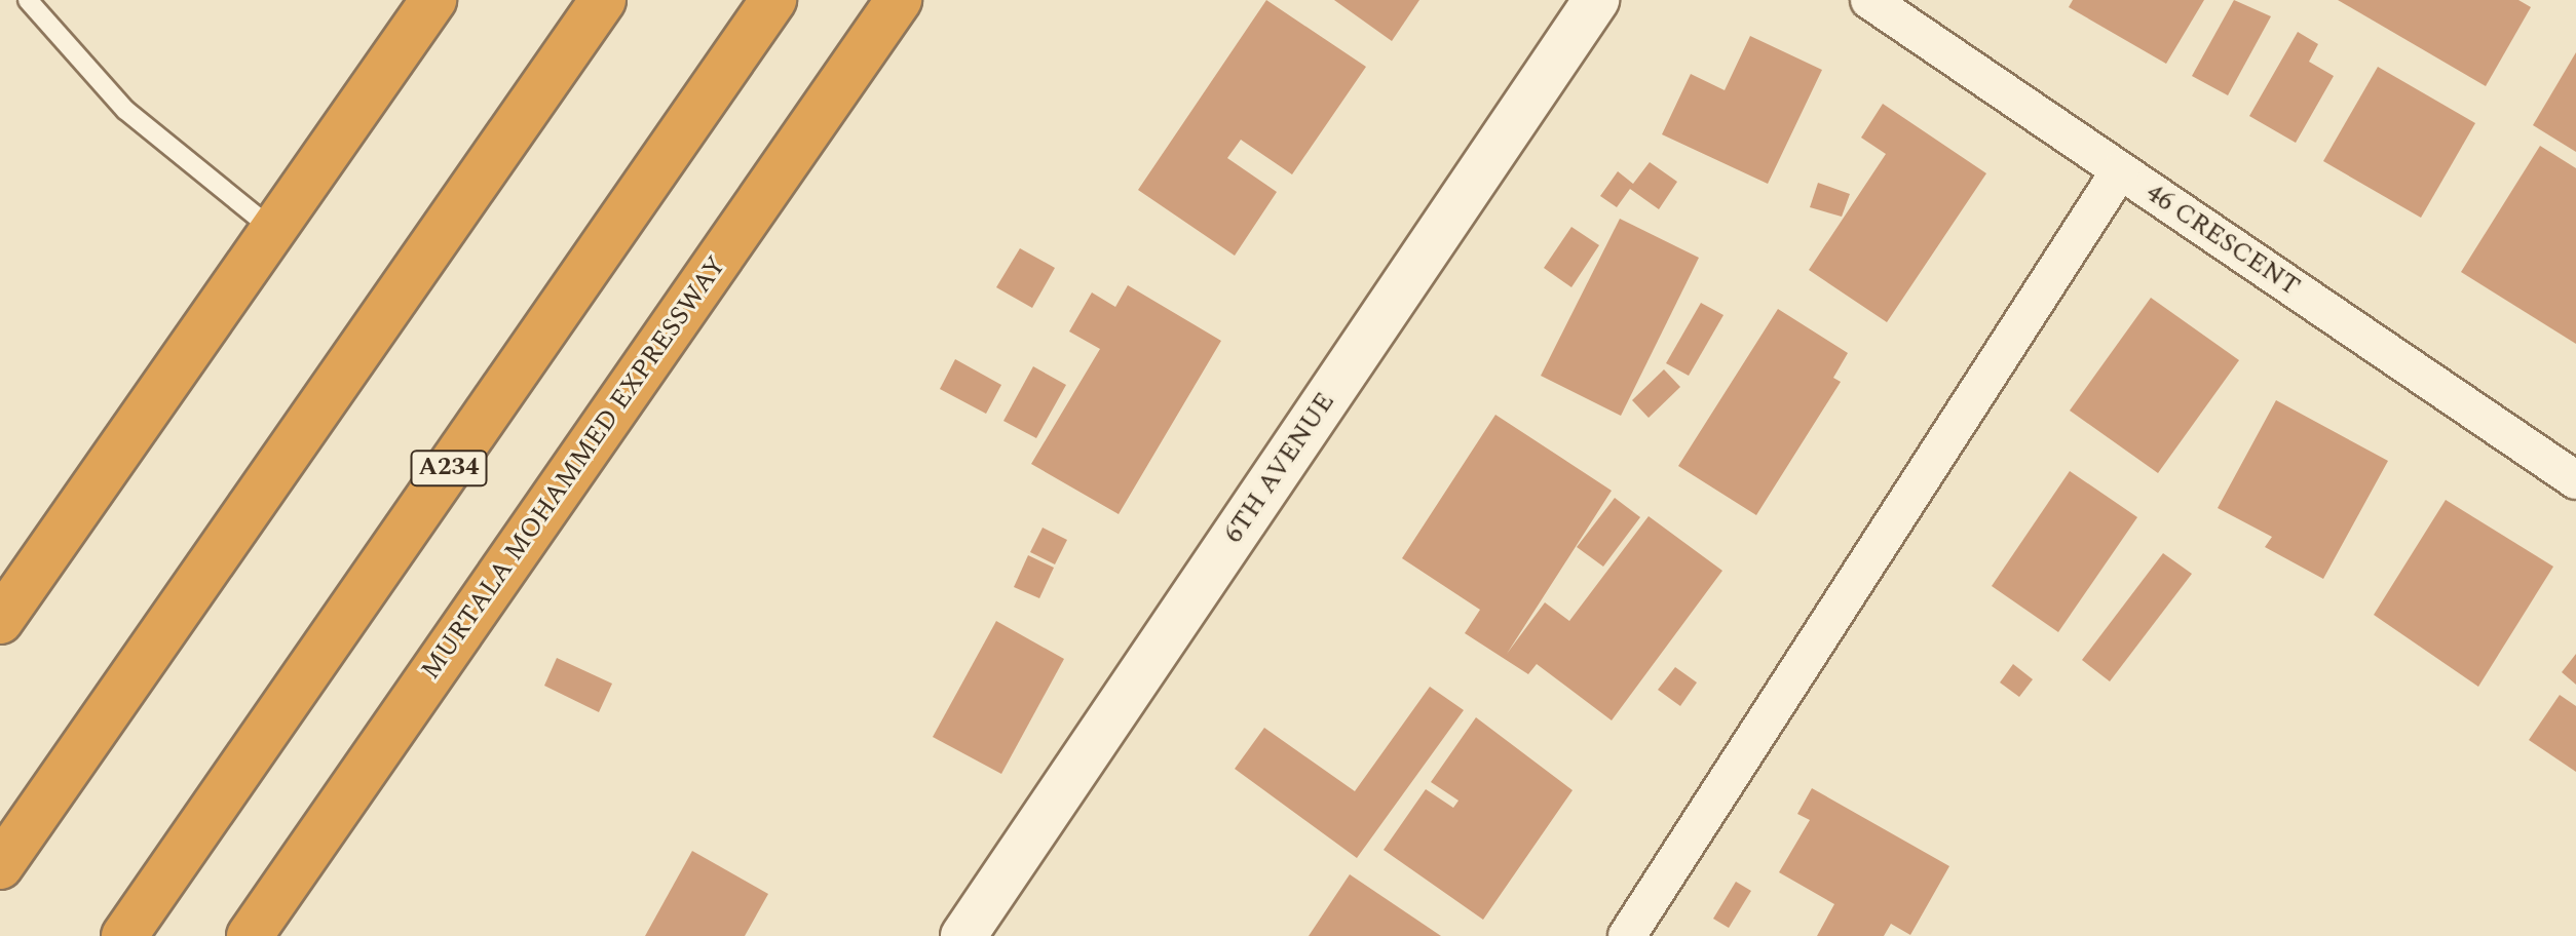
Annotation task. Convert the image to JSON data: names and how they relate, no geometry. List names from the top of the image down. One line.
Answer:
{"streets":{"highway":["A234","MURTALA MOHAMMED EXPRESSWAY"],"street":["46 CRESCENT","6TH AVENUE"]}}
